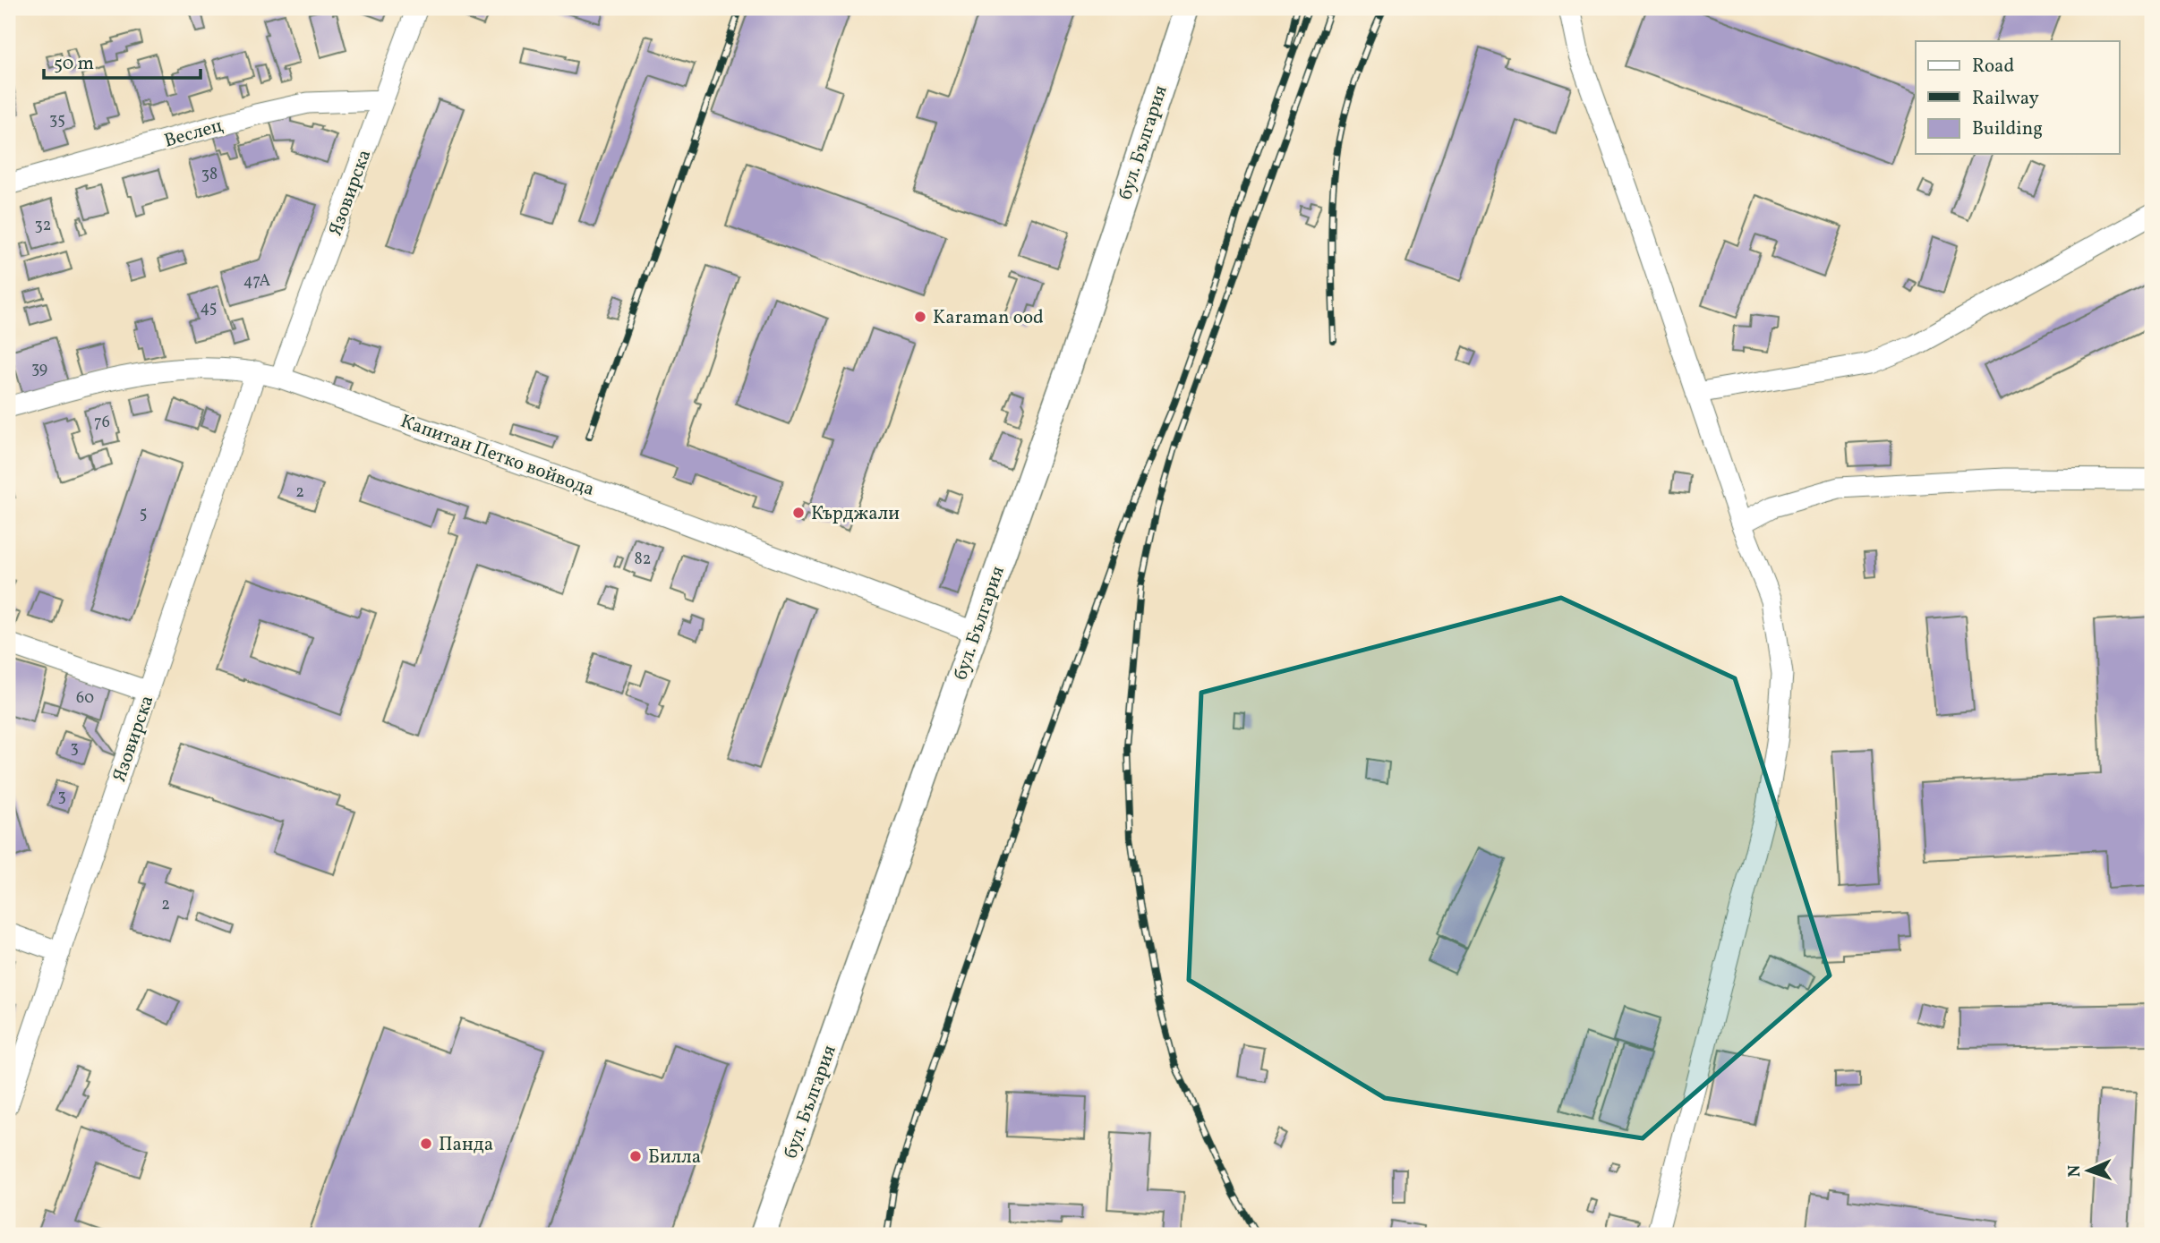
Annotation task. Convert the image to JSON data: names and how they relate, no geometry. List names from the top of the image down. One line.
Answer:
{"streets":{"street":["Веслец","бул. България","Язовирска","Капитан Петко войвода"]},"crossings":[["Веслец","Язовирска"],["бул. България","Капитан Петко войвода"],["Язовирска","Капитан Петко войвода"]],"places":["Karaman ood","Кърджали","Панда","Билла"],"house_numbers":["35","38","32","47А","45","39","76","2","5","82","60","3","3","2"],"legend":["Road","Railway","Building"],"scale_bar":"50 m","north":"left"}
